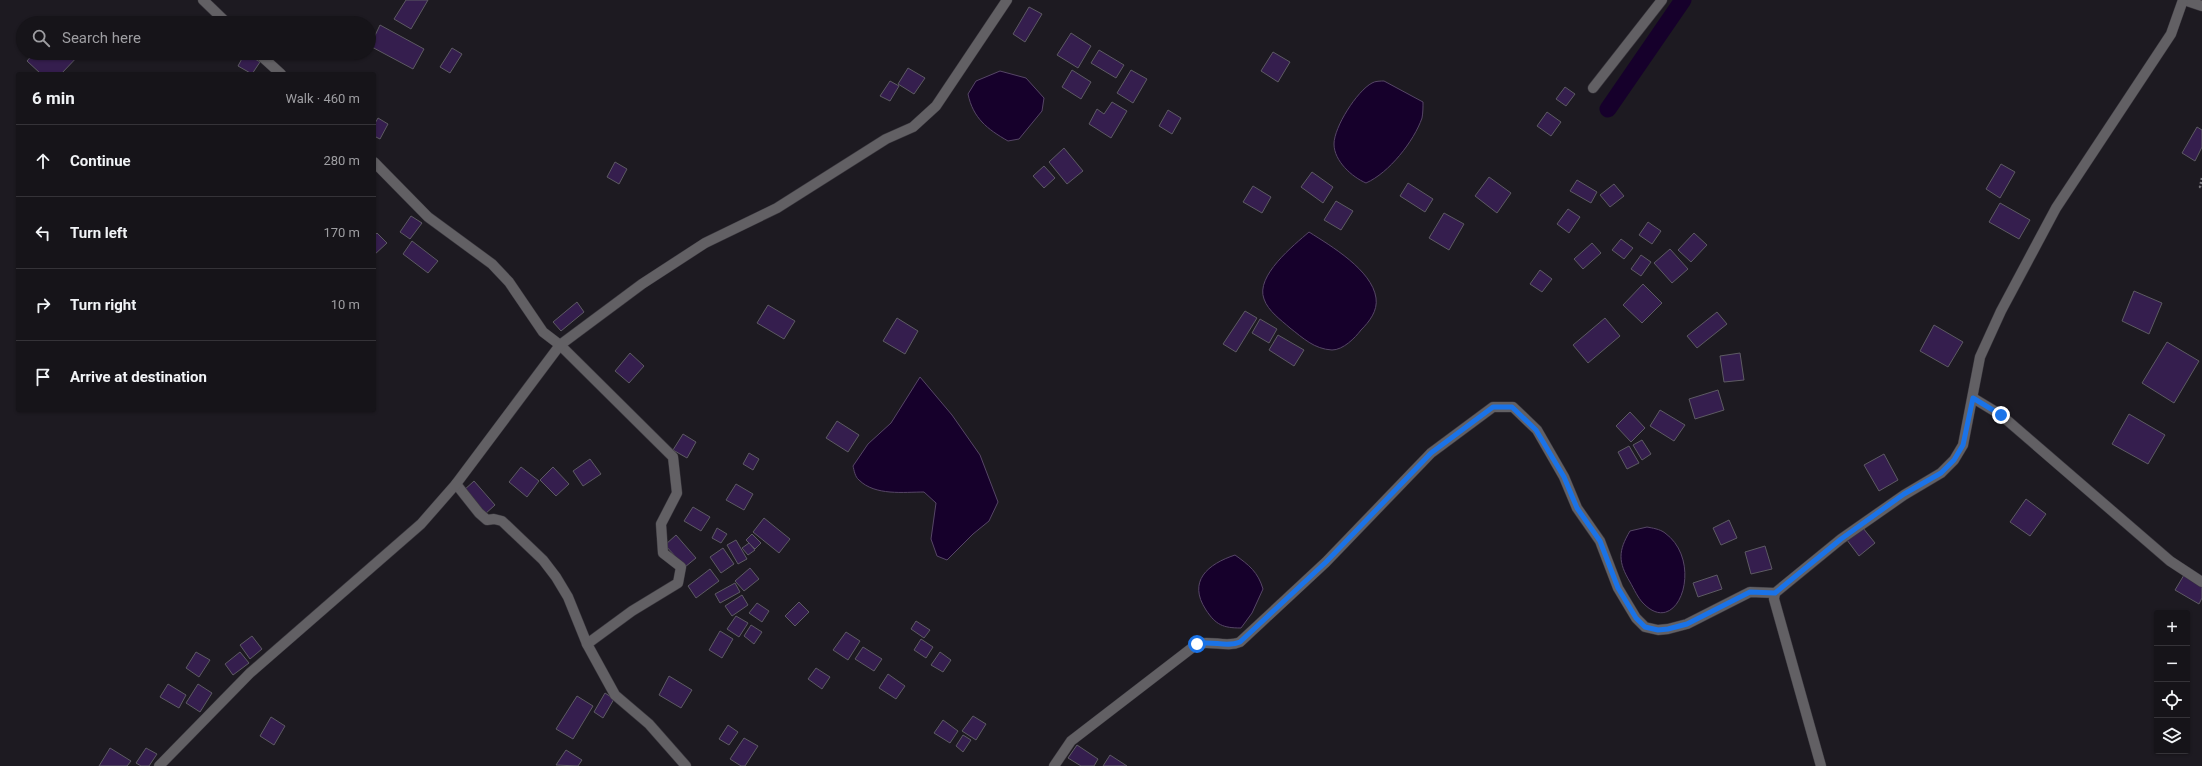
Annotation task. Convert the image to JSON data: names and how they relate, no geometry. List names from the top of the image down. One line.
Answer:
{"page":{"search":"Search here","heading":["6 min","Walk · 460 m"],"list":[["Continue","280 m"],["Turn left","170 m"],["Turn right","10 m"],"Arrive at destination"],"map_buttons":["+","−"]}}
